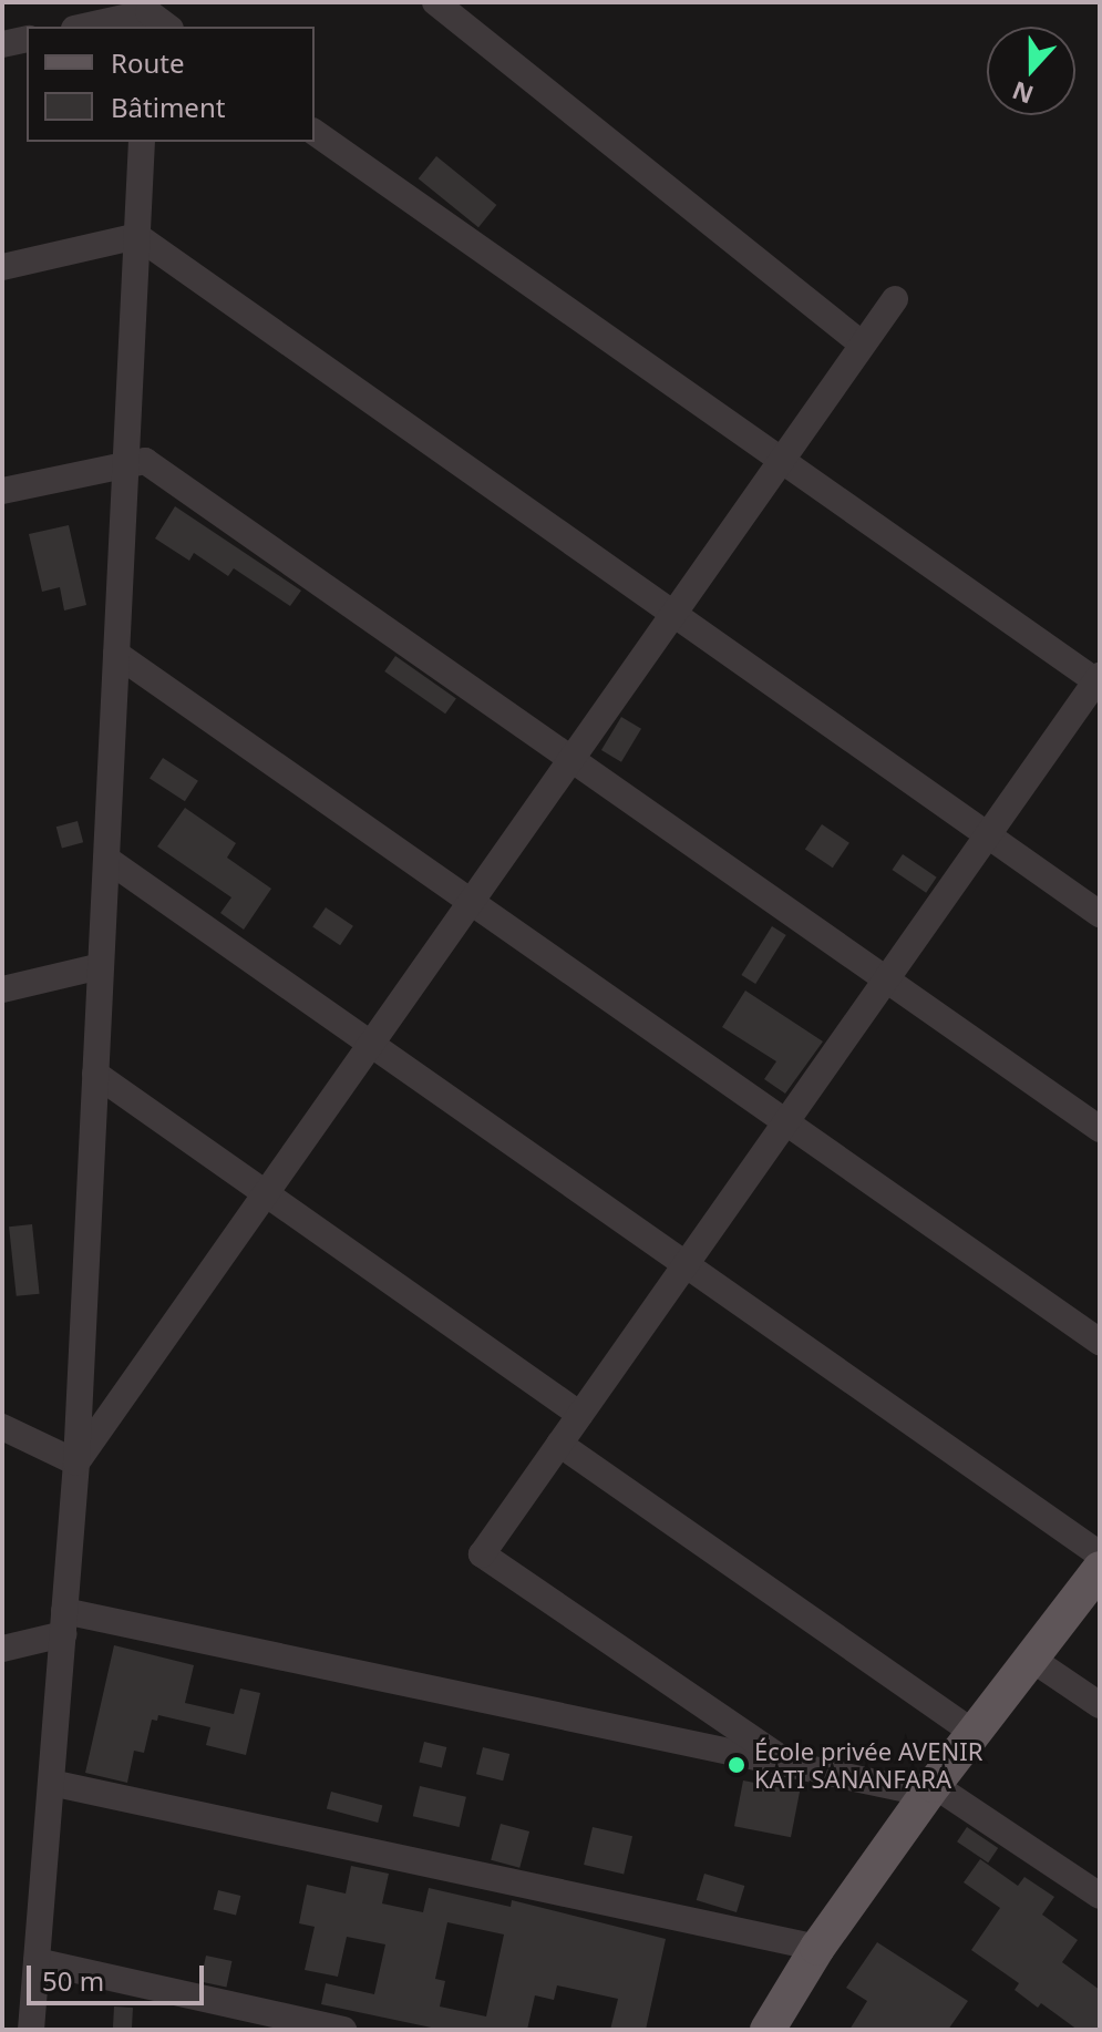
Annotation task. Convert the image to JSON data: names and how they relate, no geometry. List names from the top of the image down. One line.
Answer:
{"places":["École privée AVENIR KATI SANANFARA"],"legend":["Route","Bâtiment"],"scale_bar":"50 m","north":"bottom"}
